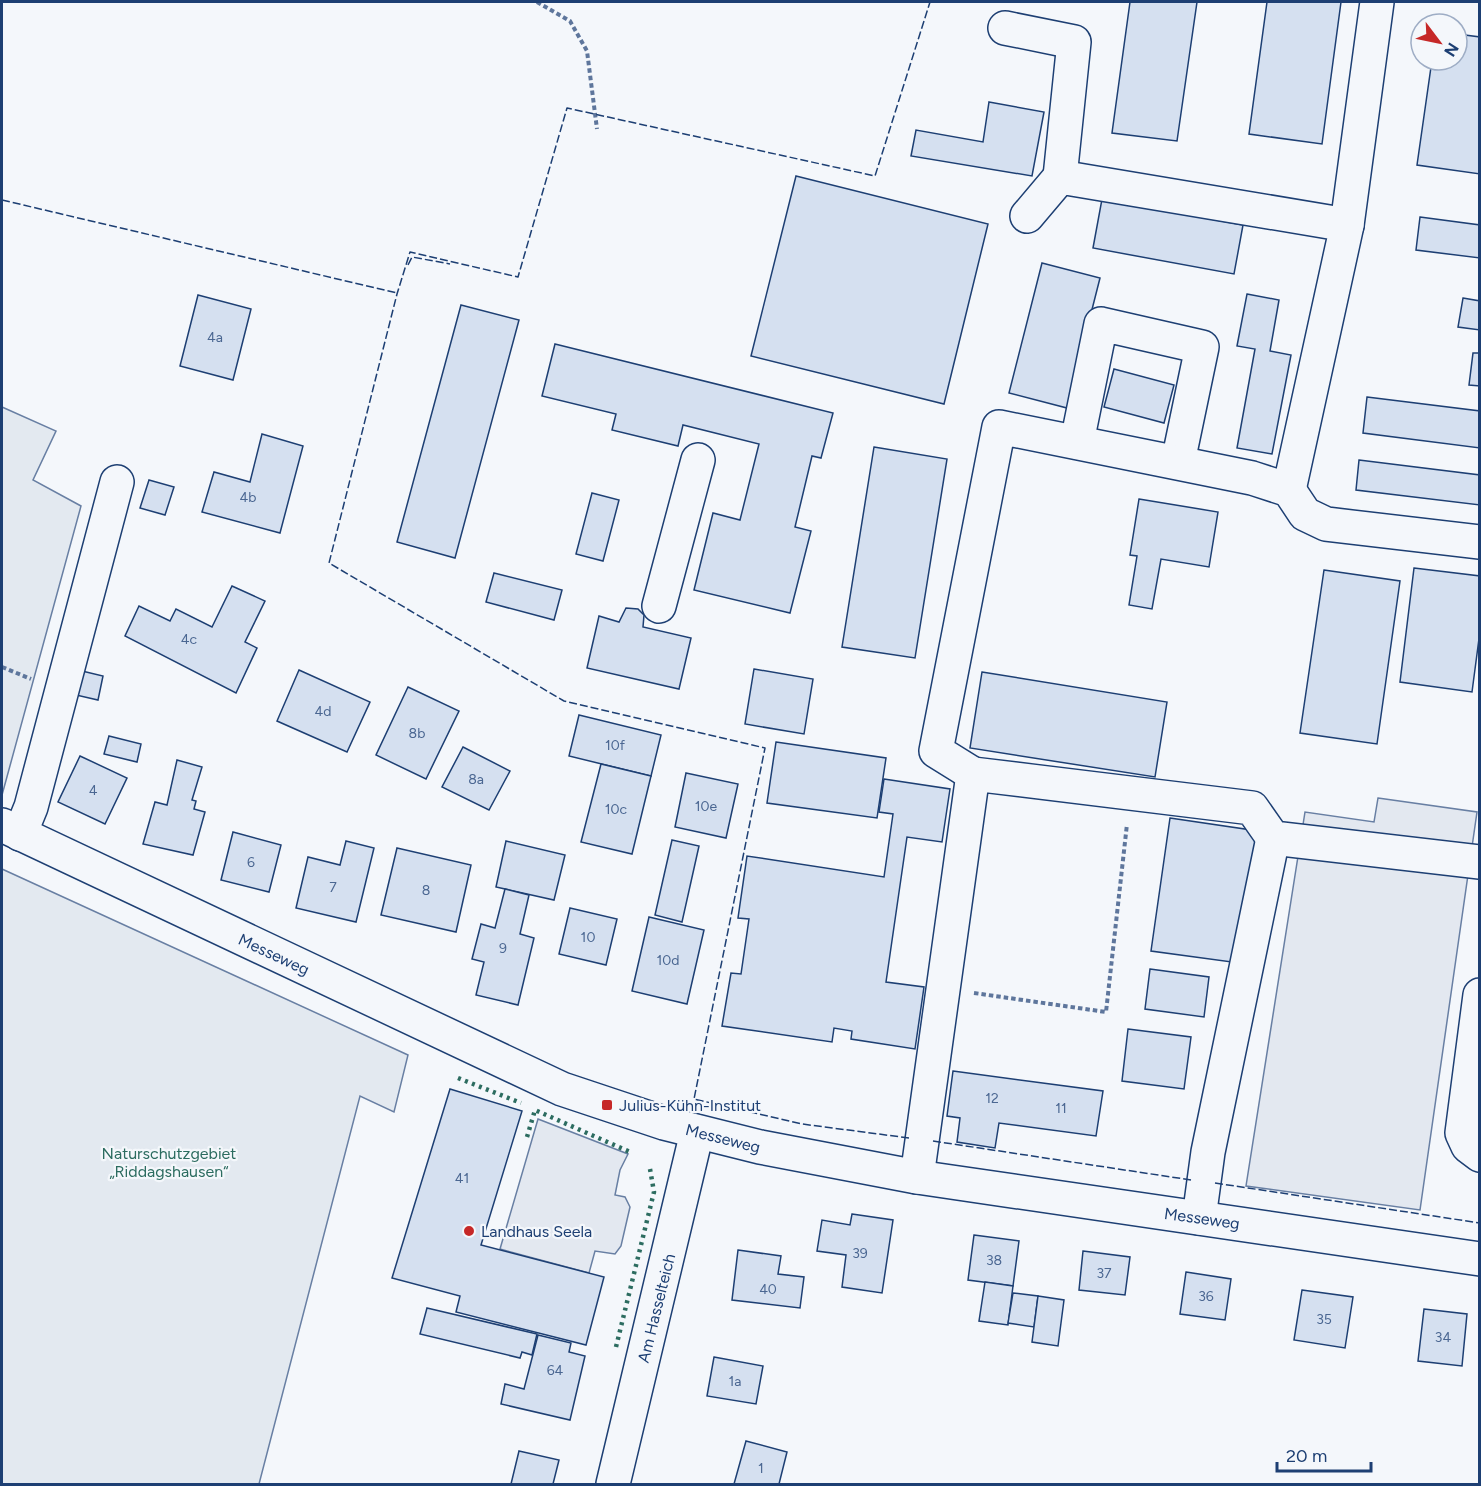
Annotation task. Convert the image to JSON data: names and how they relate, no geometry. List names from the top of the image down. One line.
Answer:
{"streets":{"main road":["Messeweg","Am Hasselteich"]},"crossings":[["Messeweg","Am Hasselteich"]],"parks":["Naturschutzgebiet „Riddagshausen“"],"places":{"transit":["Julius-Kühn-Institut"],"other":["Landhaus Seela"]},"house_numbers":["4a","4b","4c","4d","8b","10f","8a","4","10e","10c","6","7","8","10","9","10d","12","11","41","39","38","37","40","36","35","34","64","1a","1"],"scale_bar":"20 m","north":"bottom right"}
